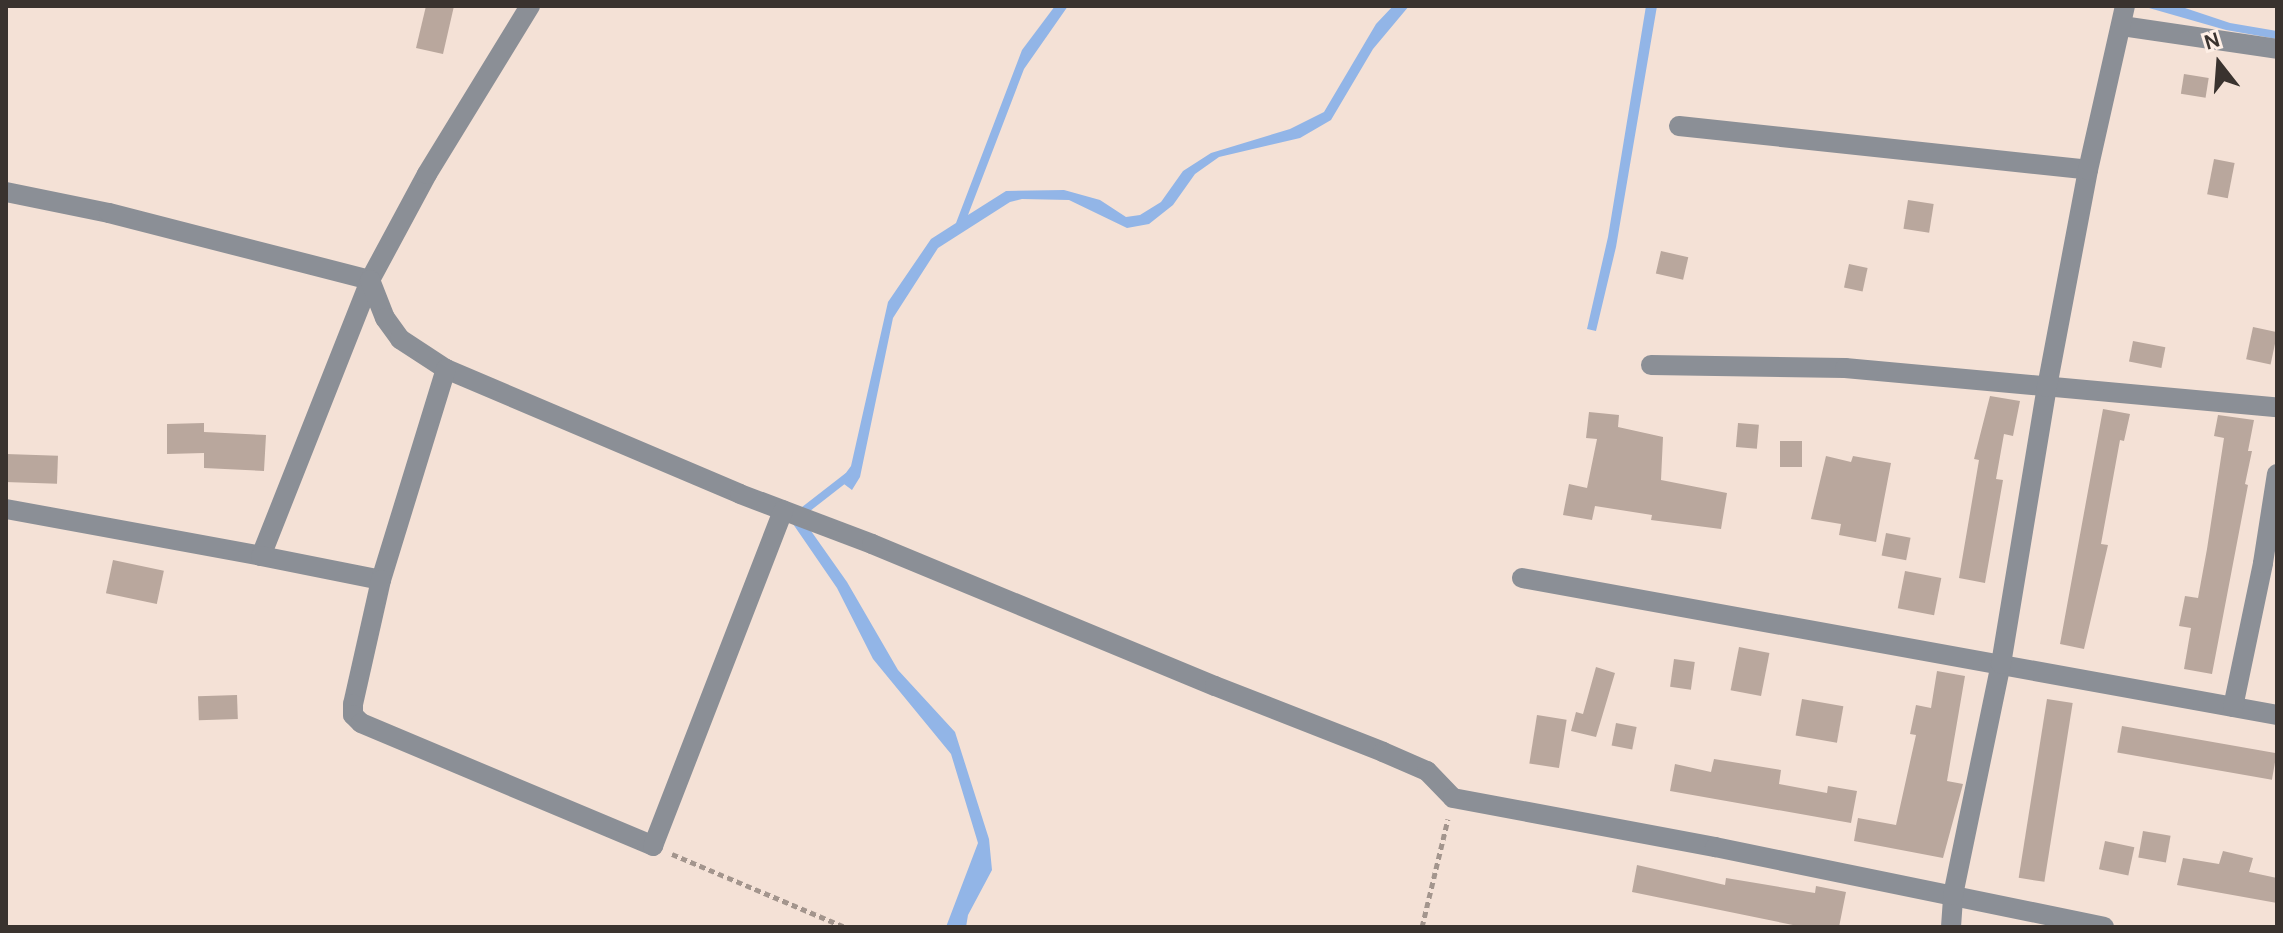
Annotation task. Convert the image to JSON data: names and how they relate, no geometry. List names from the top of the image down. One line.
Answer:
{"north":"top"}
